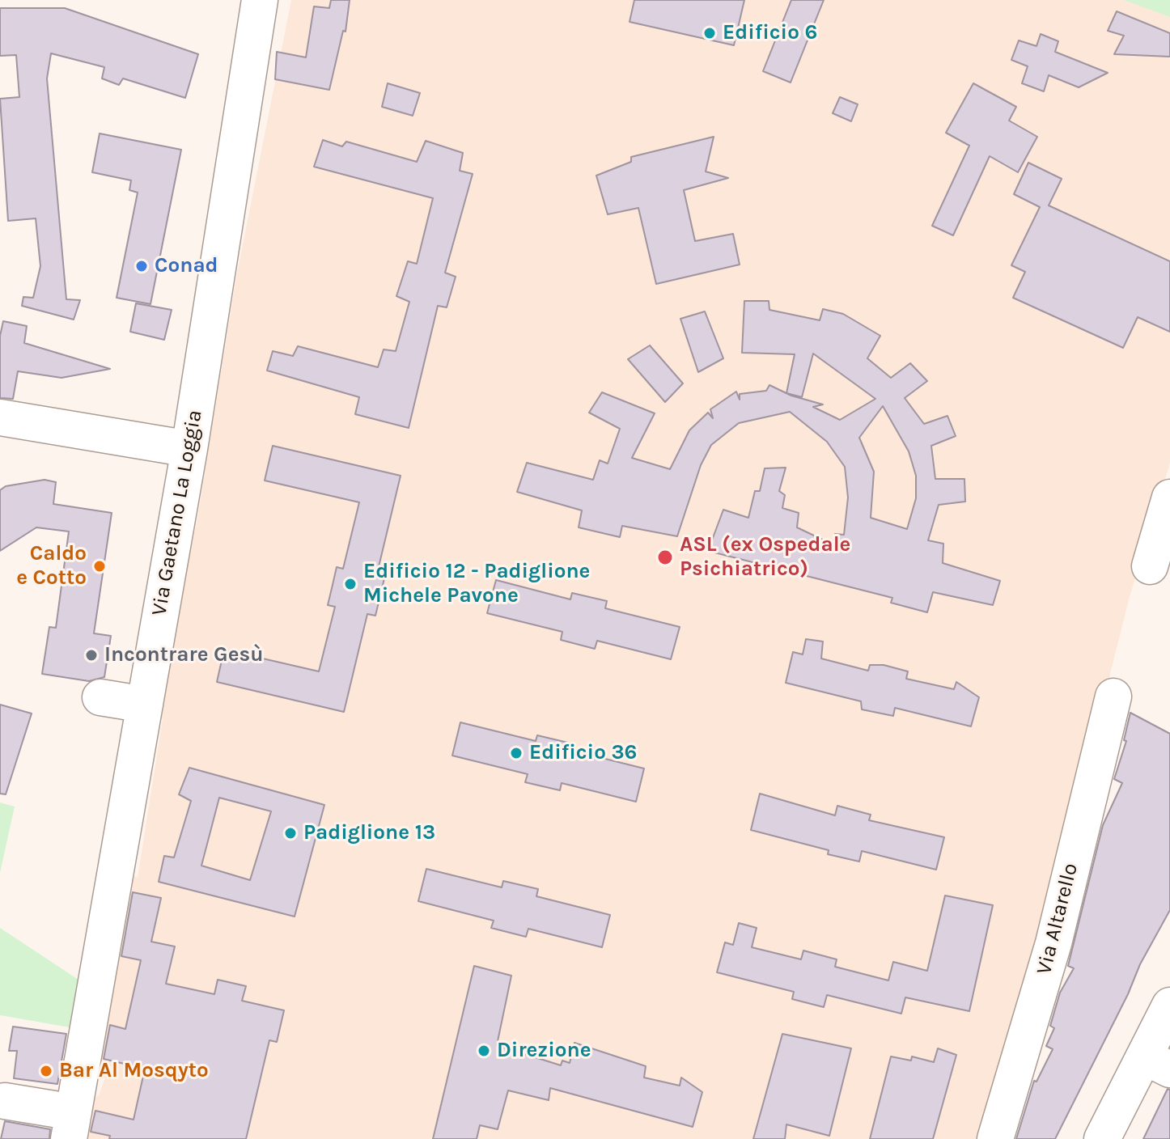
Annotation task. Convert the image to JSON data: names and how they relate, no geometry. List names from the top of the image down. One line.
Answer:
{"streets":{"street":["Via Gaetano La Loggia","Via Altarello"]},"places":["Edificio 6","Conad","ASL (ex Ospedale Psichiatrico)","Caldo e Cotto","Edificio 12 - Padiglione Michele Pavone","Incontrare Gesù","Edificio 36","Padiglione 13","Direzione","Bar Al Mosqyto"]}
